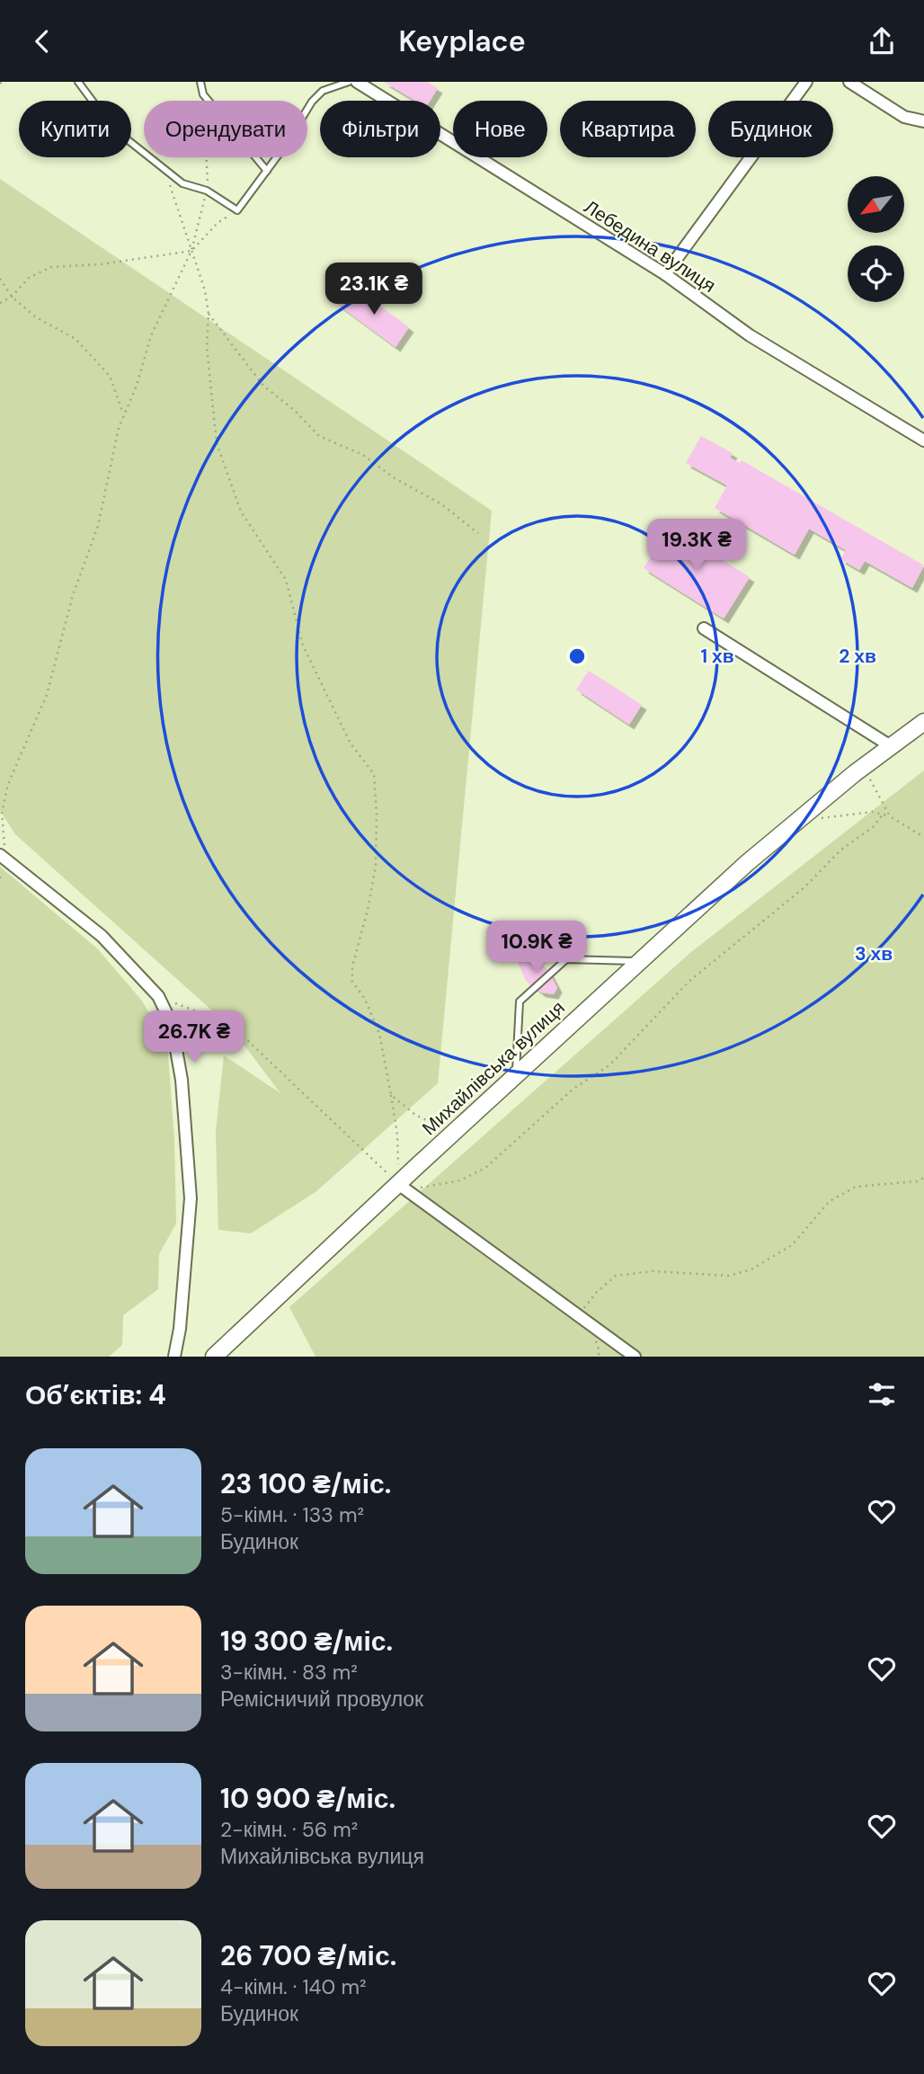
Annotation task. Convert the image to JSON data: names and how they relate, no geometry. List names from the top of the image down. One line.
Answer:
{"streets":{"main road":["Михайлівська вулиця"],"street":["Лебедина вулиця"]},"north":"bottom left","page":{"header":"Keyplace","chip":["Купити","Орендувати","Фільтри","Нове","Квартира","Будинок"],"price":["23.1K ₴","19.3K ₴","10.9K ₴","26.7K ₴"],"heading":"Об’єктів: 4","list":[{"name":"23 100 ₴/міс.","note":"5-кімн. · 133 m² · Будинок"},{"name":"19 300 ₴/міс.","note":"3-кімн. · 83 m² · Ремісничий провулок"},{"name":"10 900 ₴/міс.","note":"2-кімн. · 56 m² · Михайлівська вулиця"},{"name":"26 700 ₴/міс.","note":"4-кімн. · 140 m² · Будинок"}]},"rings":["1 хв","2 хв","3 хв"]}
